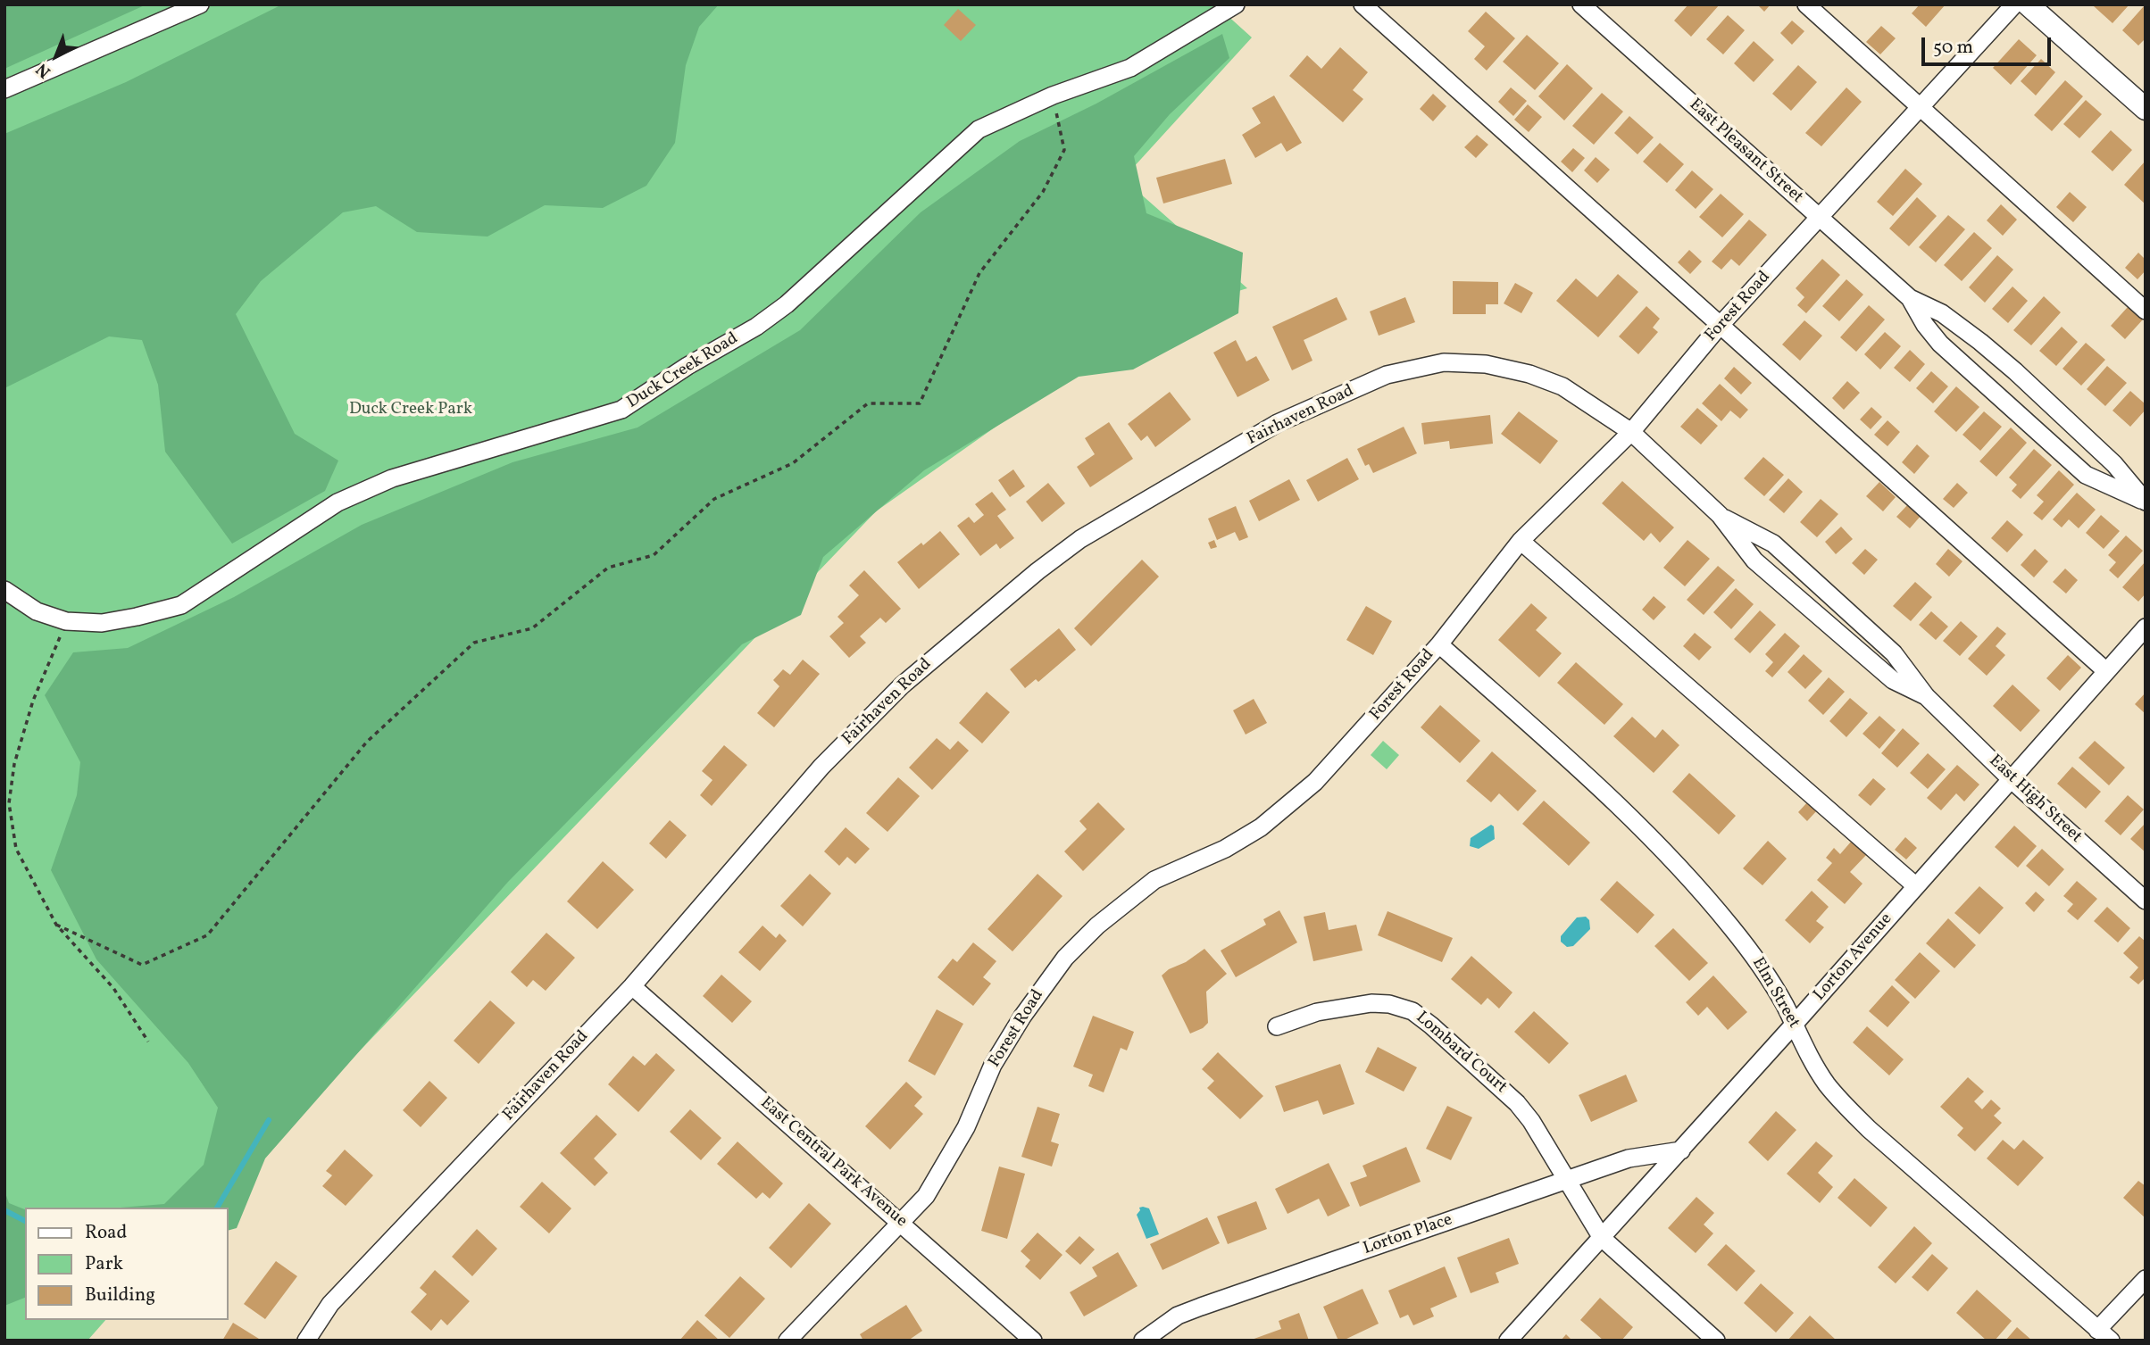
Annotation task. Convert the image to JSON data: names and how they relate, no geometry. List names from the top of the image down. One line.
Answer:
{"streets":{"street":["East Pleasant Street","Forest Road","Duck Creek Road","Fairhaven Road","East High Street","Lorton Avenue","Elm Street","Lombard Court","East Central Park Avenue","Lorton Place"]},"crossings":[["East Pleasant Street","Forest Road"],["Forest Road","Fairhaven Road"],["Forest Road","East High Street"],["Forest Road","Elm Street"],["Forest Road","East Central Park Avenue"],["Fairhaven Road","East High Street"],["Fairhaven Road","East Central Park Avenue"],["East High Street","Lorton Avenue"],["Lorton Avenue","Elm Street"],["Lorton Avenue","Lombard Court"],["Lorton Avenue","Lorton Place"],["Lombard Court","Lorton Place"]],"parks":["Duck Creek Park"],"legend":["Road","Park","Building"],"scale_bar":"50 m","north":"bottom left"}
